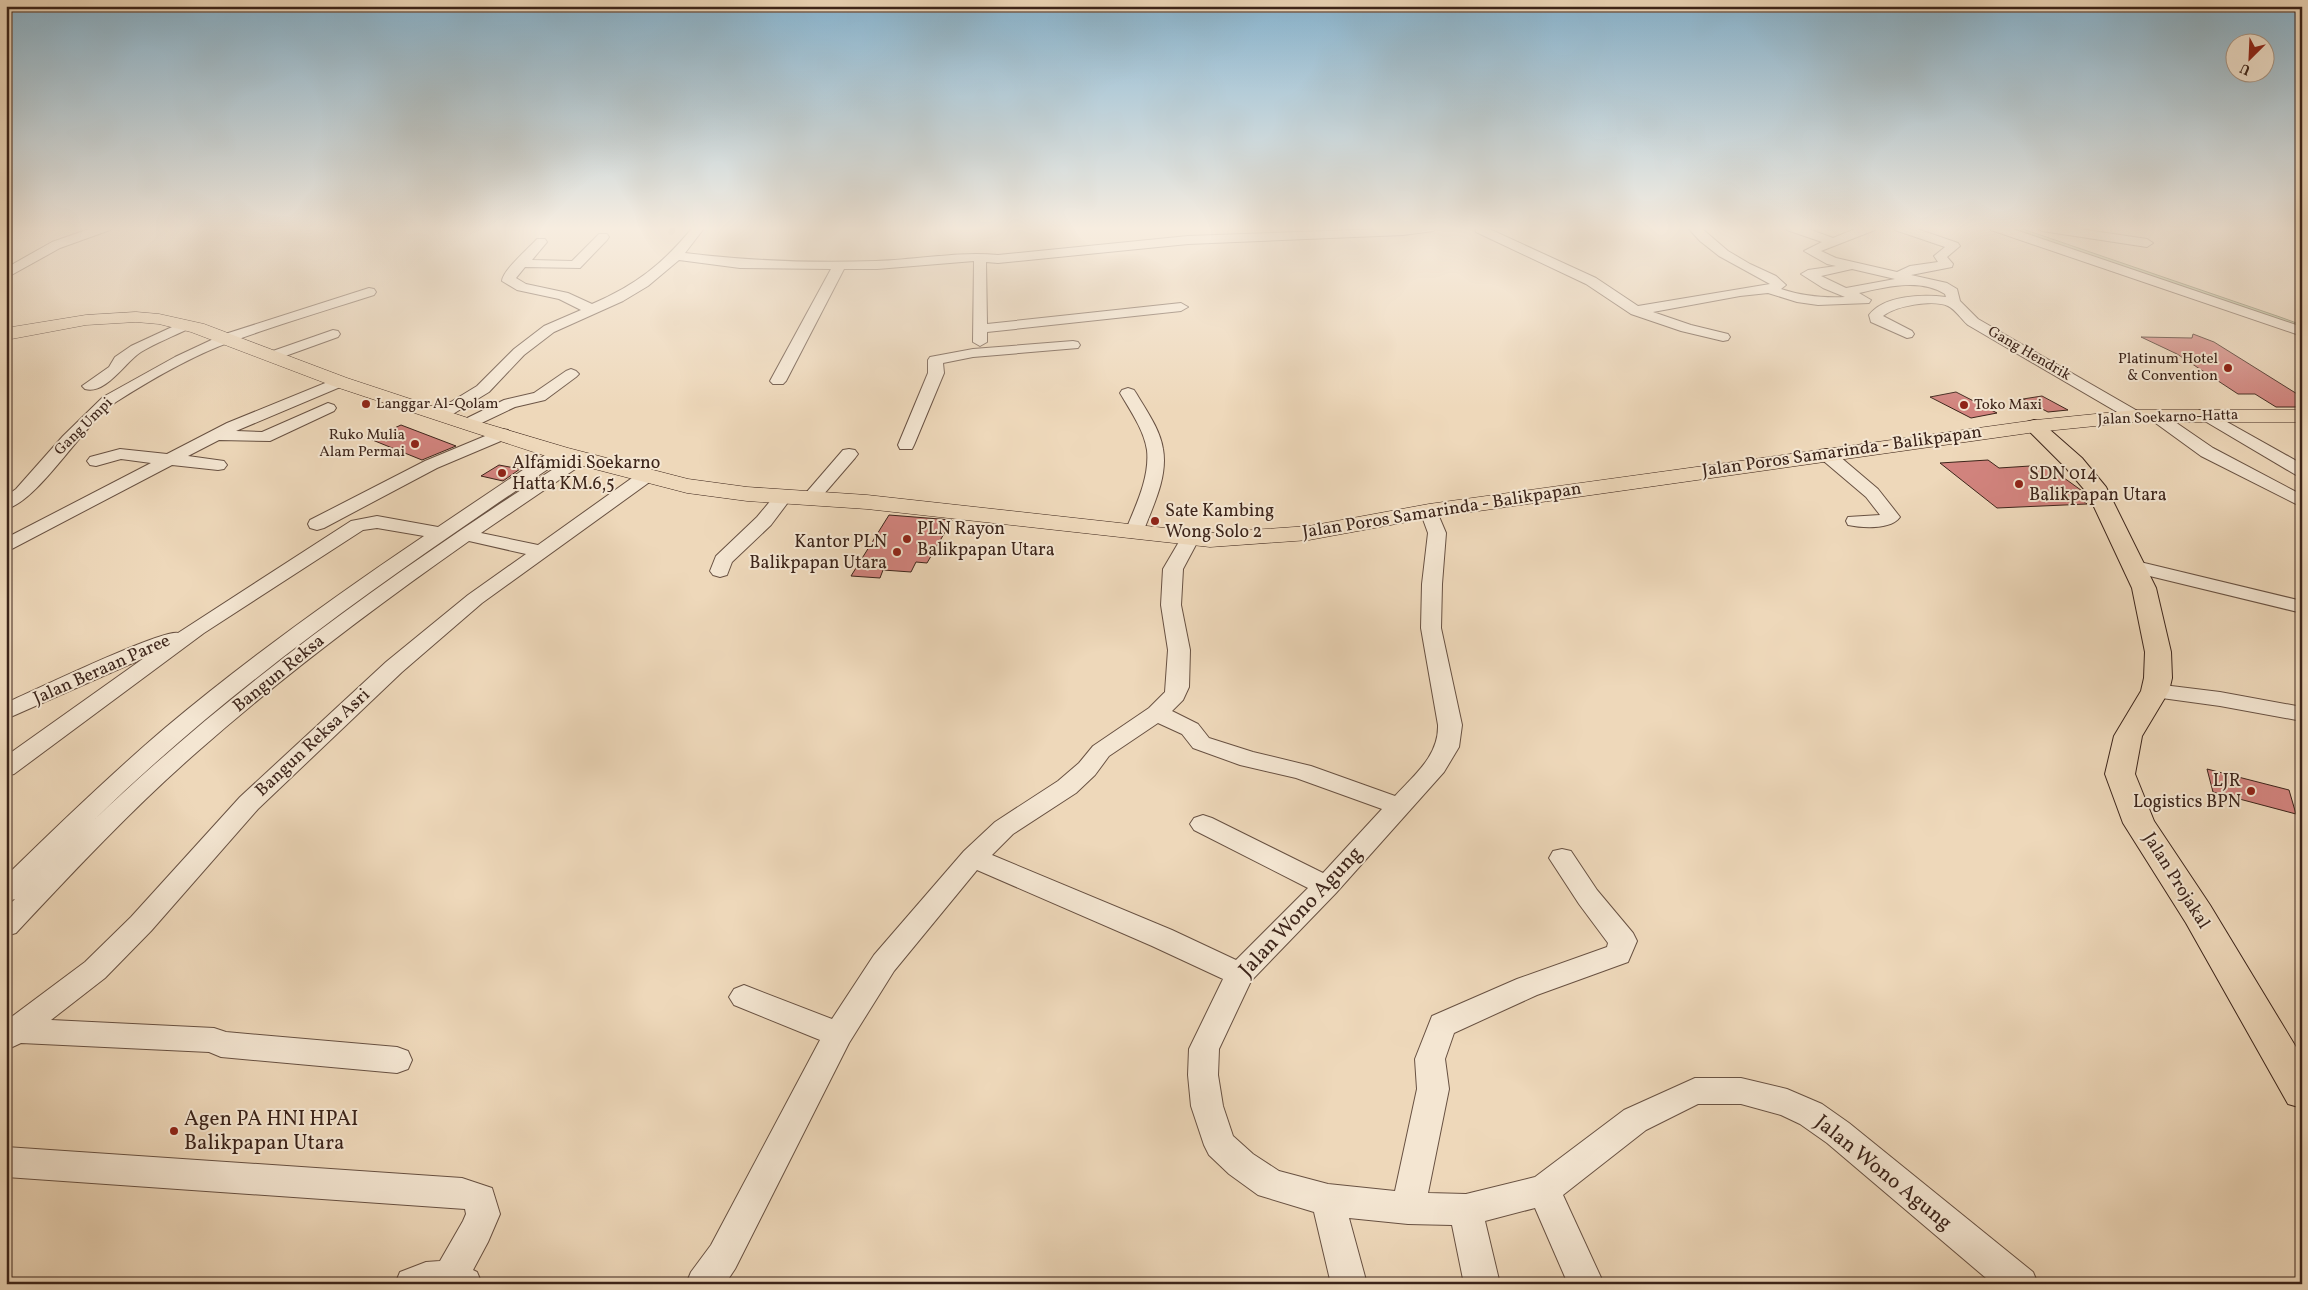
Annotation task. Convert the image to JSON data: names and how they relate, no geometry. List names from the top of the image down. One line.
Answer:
{"streets":{"highway":["Jalan Soekarno-Hatta","Jalan Poros Samarinda - Balikpapan"],"main road":["Jalan Projakal"],"street":["Gang Hendrik","Gang Umpi","Jalan Beraan Paree","Bangun Reksa","Bangun Reksa Asri","Jalan Wono Agung"]},"crossings":[["Gang Hendrik","Jalan Soekarno-Hatta"],["Jalan Soekarno-Hatta","Jalan Poros Samarinda - Balikpapan"],["Jalan Soekarno-Hatta","Jalan Projakal"],["Gang Umpi","Jalan Poros Samarinda - Balikpapan"],["Jalan Poros Samarinda - Balikpapan","Bangun Reksa"],["Jalan Poros Samarinda - Balikpapan","Bangun Reksa Asri"],["Jalan Poros Samarinda - Balikpapan","Jalan Projakal"],["Jalan Poros Samarinda - Balikpapan","Jalan Wono Agung"]],"places":["Platinum Hotel & Convention","Langgar Al-Qolam","Toko Maxi","Ruko Mulia Alam Permai","Alfamidi Soekarno Hatta KM.6,5","SDN 014 Balikpapan Utara","Sate Kambing Wong Solo 2","PLN Rayon Balikpapan Utara","Kantor PLN Balikpapan Utara","LJR Logistics BPN","Agen PA HNI HPAI Balikpapan Utara"],"north":"bottom left"}
